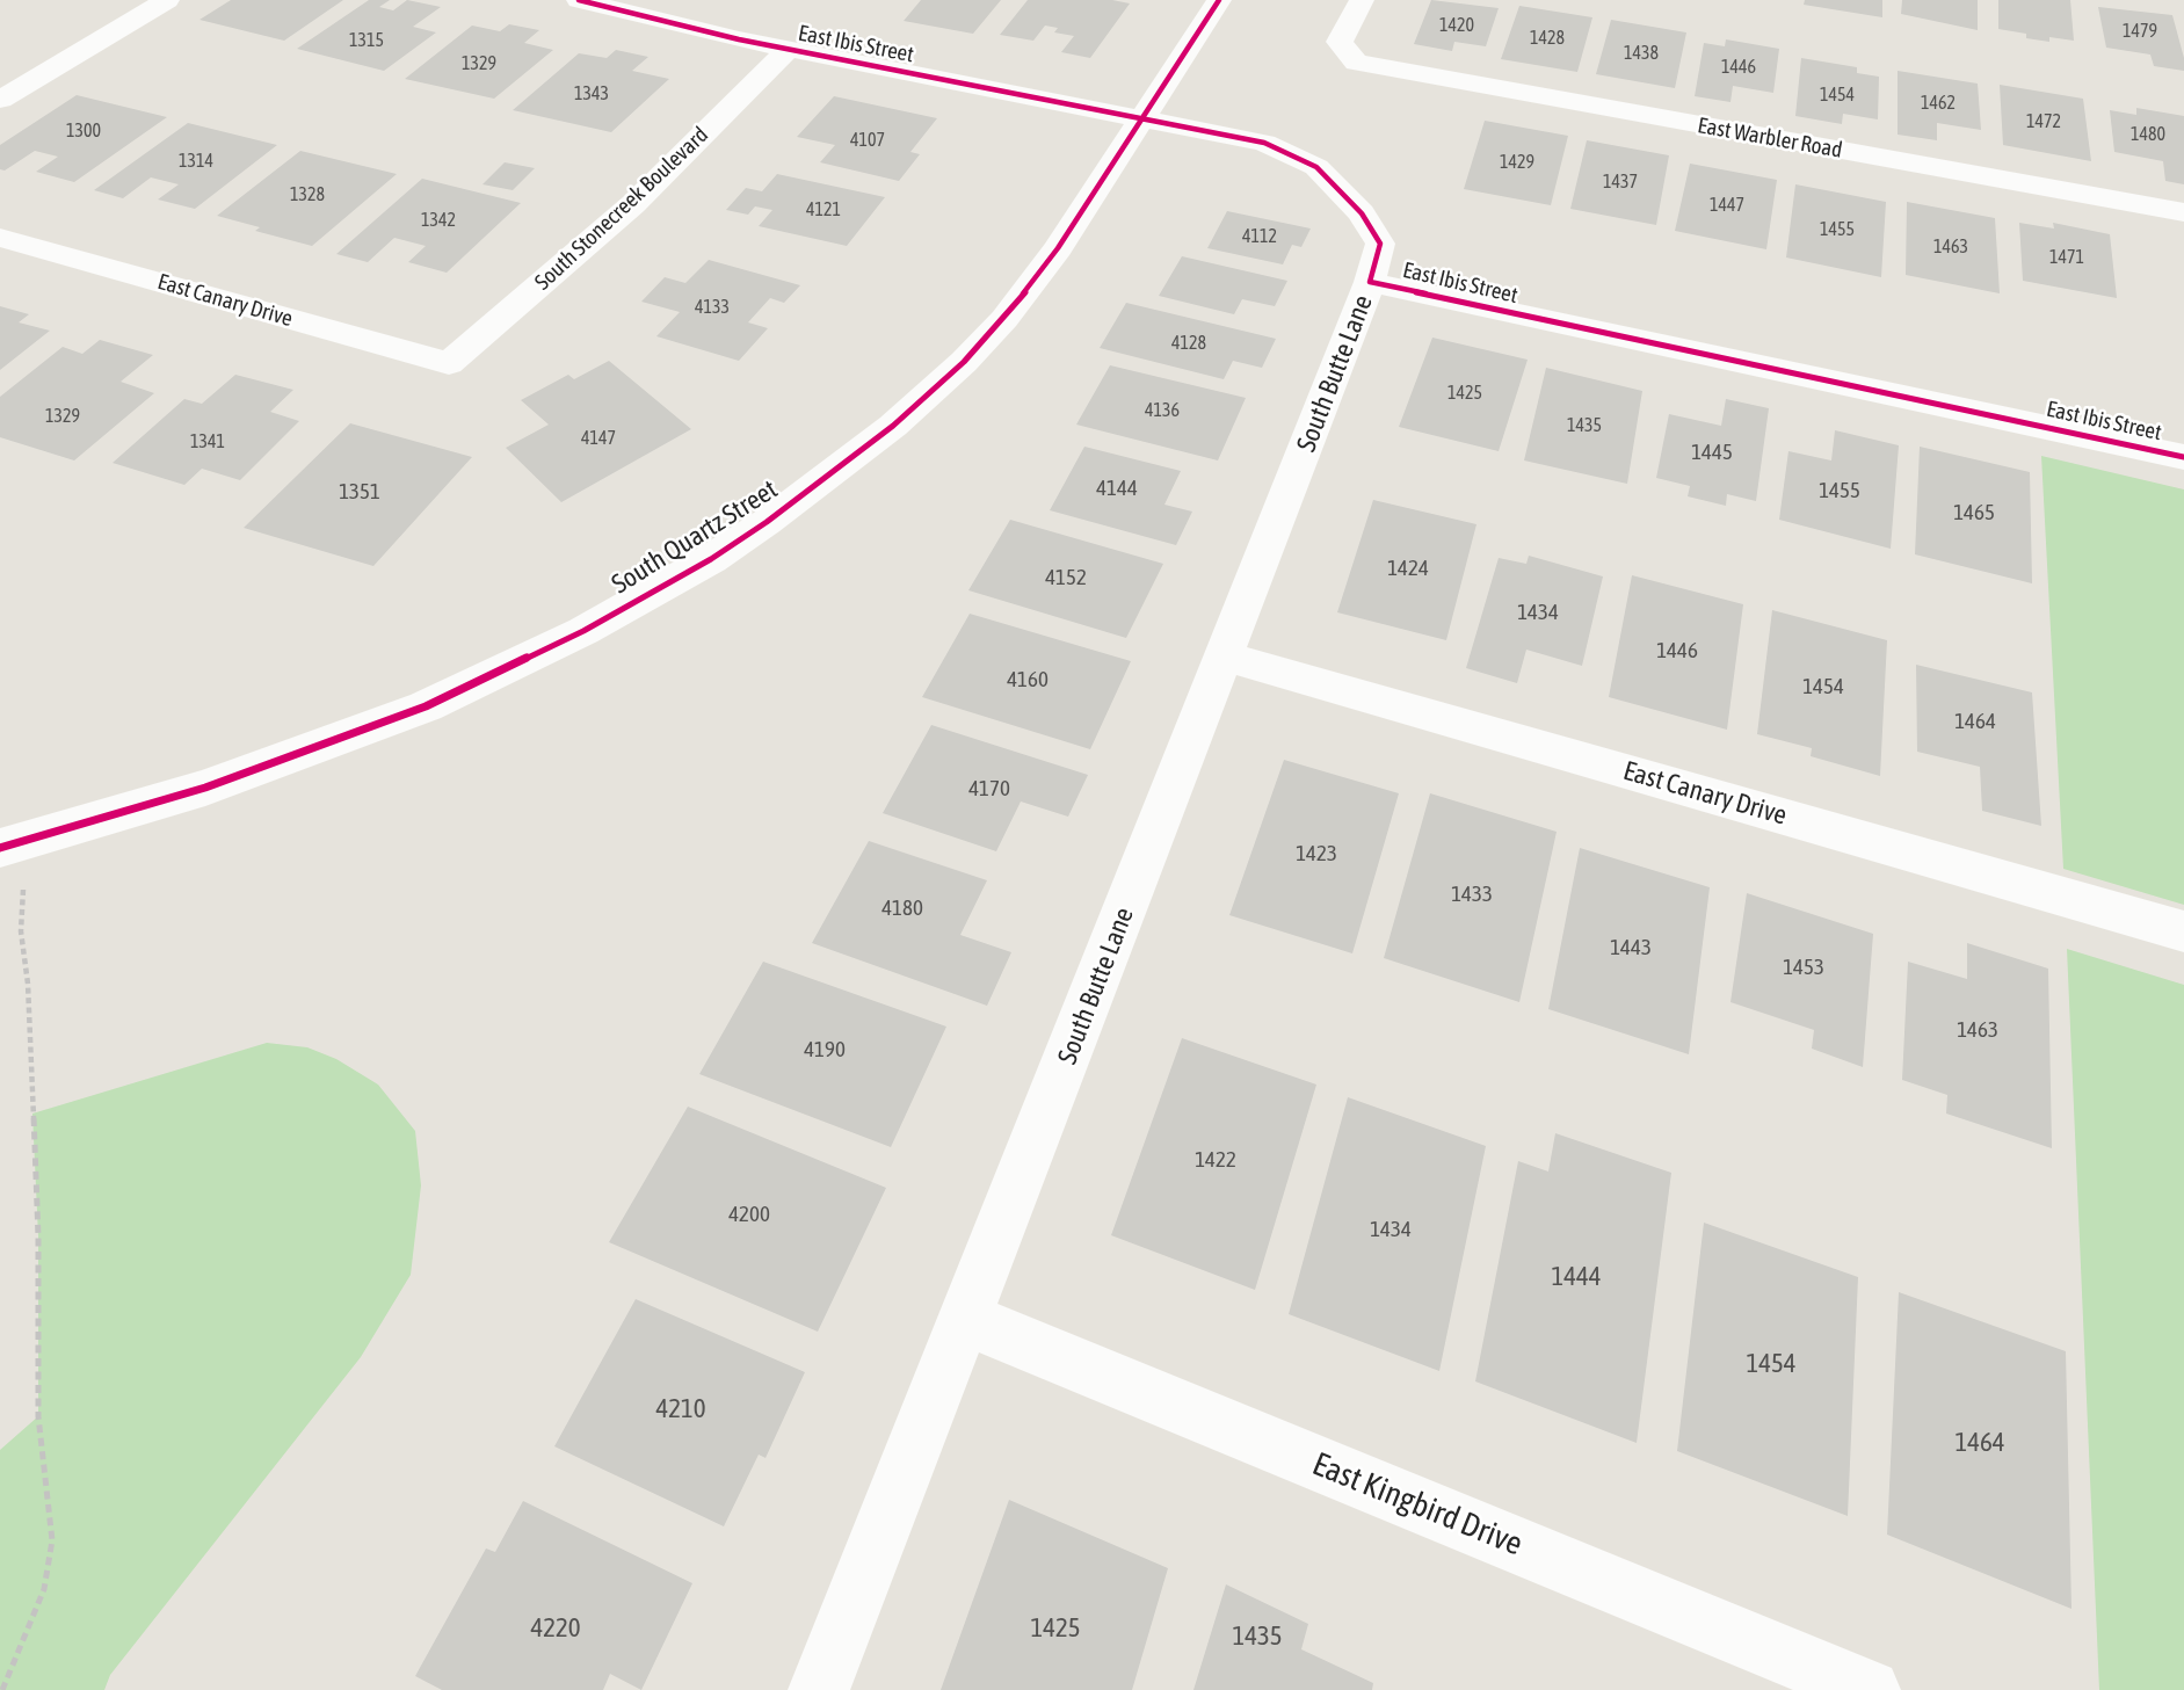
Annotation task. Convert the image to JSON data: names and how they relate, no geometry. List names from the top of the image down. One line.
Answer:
{"streets":{"street":["East Ibis Street","East Warbler Road","South Stonecreek Boulevard","East Canary Drive","South Butte Lane","South Quartz Street","East Kingbird Drive"]},"crossings":[["East Ibis Street","South Stonecreek Boulevard"],["East Ibis Street","South Butte Lane"],["East Ibis Street","South Quartz Street"],["South Stonecreek Boulevard","East Canary Drive"],["East Canary Drive","South Butte Lane"],["South Butte Lane","East Kingbird Drive"]],"house_numbers":["1420","1479","1428","1315","1438","1329","1446","1343","1454","1462","1472","1300","1480","4107","1314","1429","1437","1328","1447","4121","1342","1455","4112","1463","1471","4133","4128","1425","4136","1329","1435","4147","1341","1445","4144","1455","1351","1465","1424","4152","1434","1446","4160","1454","1464","4170","1423","1433","4180","1443","1453","1463","4190","1422","4200","1434","1444","1454","4210","1464","4220","1425","1435"]}
